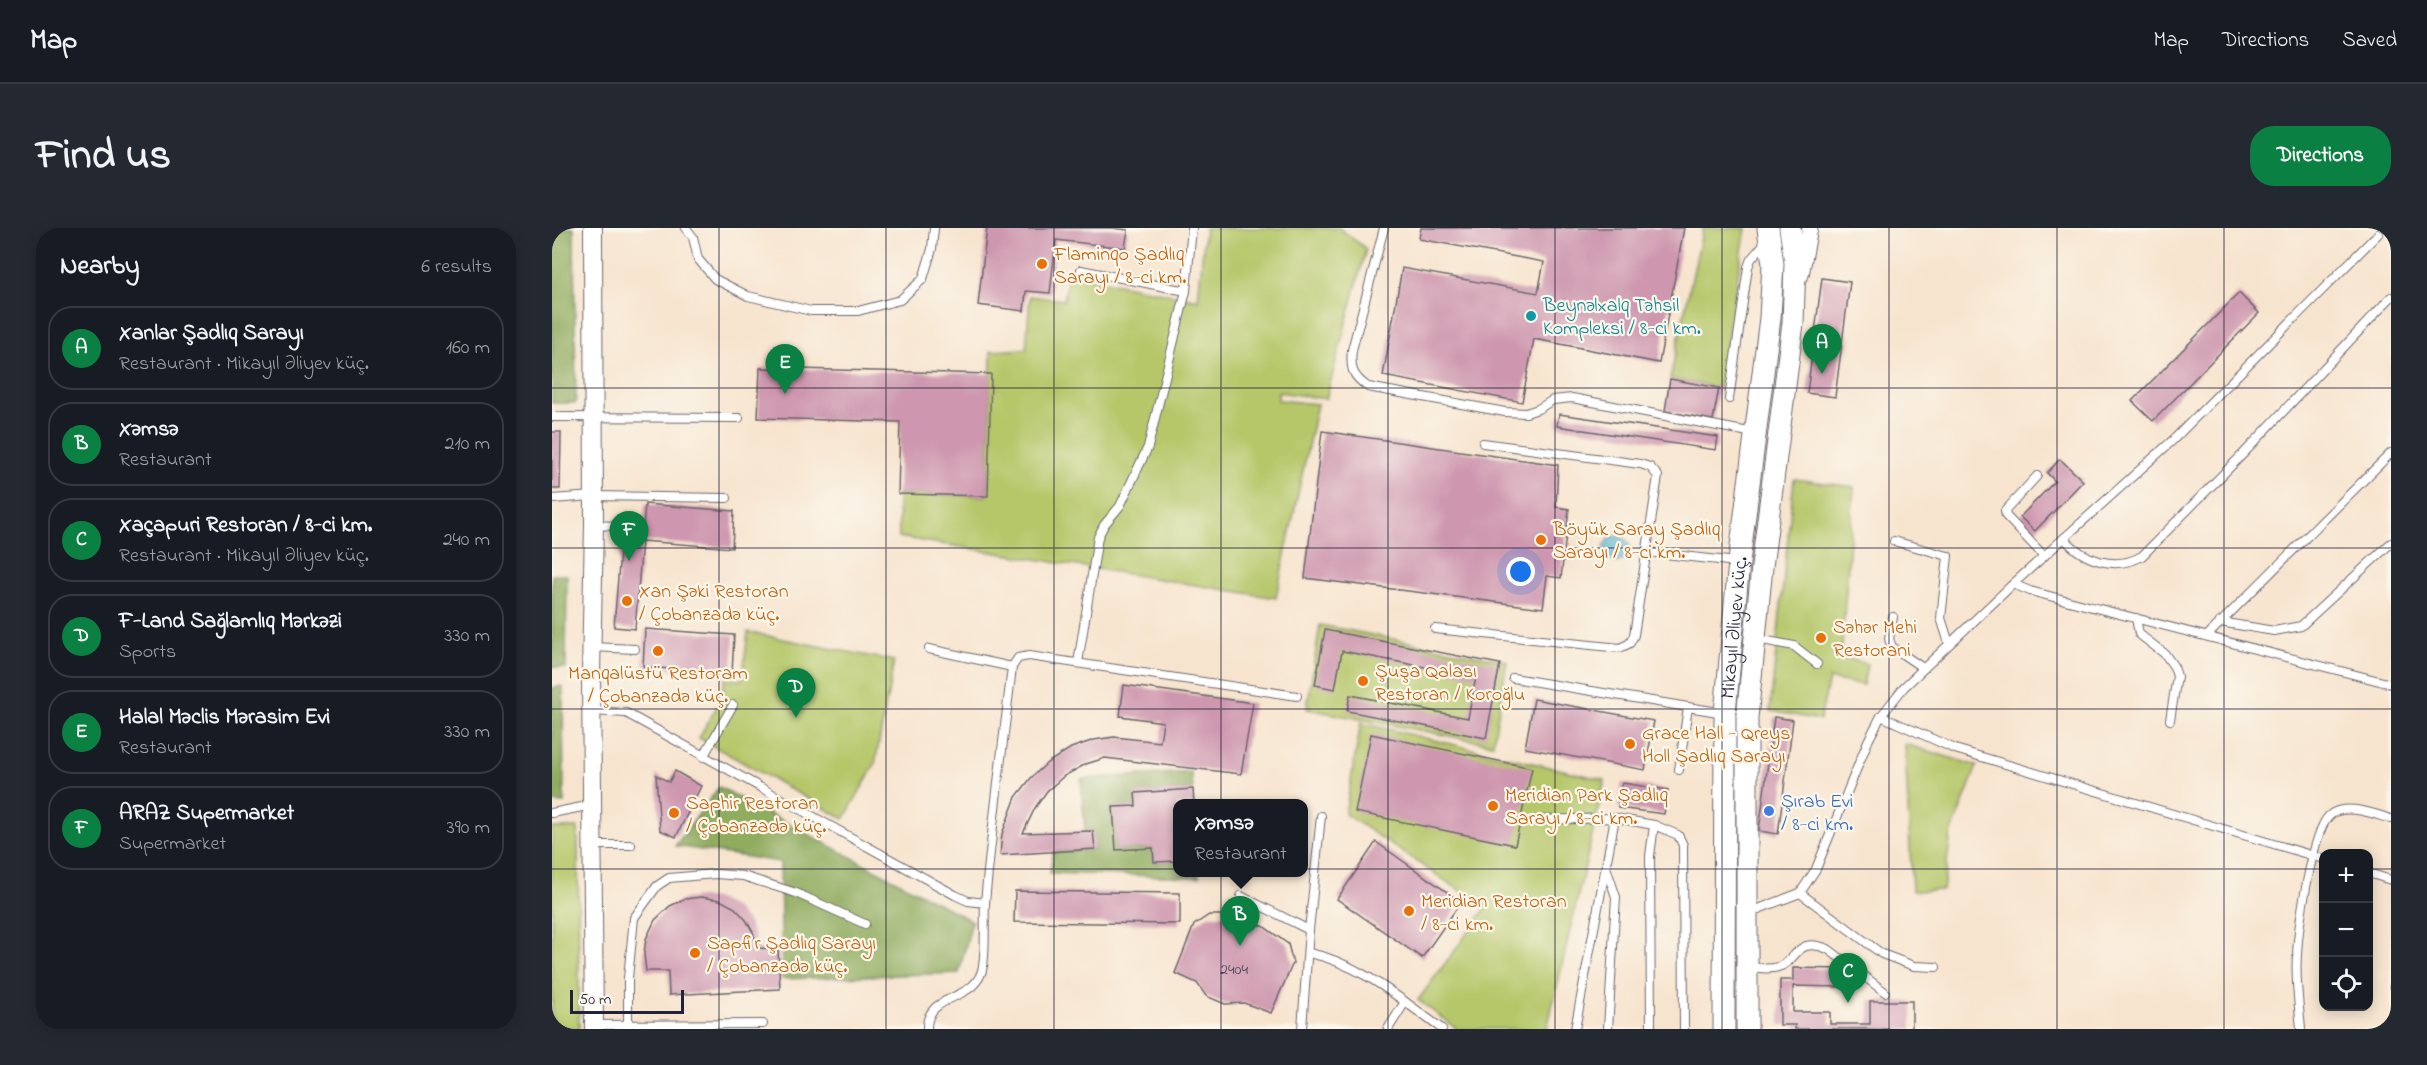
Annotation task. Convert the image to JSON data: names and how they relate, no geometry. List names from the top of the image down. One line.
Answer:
{"streets":{"main road":["Mikayıl Əliyev küç."]},"places":["Flaminqo Şadlıq Sarayı / 8-ci km.","Beynəlxalq Təhsil Kompleksi / 8-ci km.","Böyük Saray Şadlıq Sarayı / 8-ci km.","Xan Şəki Restoran / Çobanzadə küç.","Səhər Mehi Restorani","Manqalüstü Restoram / Çobanzadə küç.","Şuşa Qalası Restoran / Koroğlu","Grace Hall - Qreys Holl Şadlıq Sarayı","Meridian Park Şadlıq Sarayı / 8-ci km.","Şırab Evi / 8-ci km.","Saphir Restoran / Çobanzadə küç.","Meridian Restoran / 8-ci km.","Sapfir Şadlıq Sarayı / Çobanzadə küç."],"house_numbers":["2404"],"scale_bar":"50 m","page":{"header":"Map","nav":["Map","Directions","Saved"],"title":"Find us","buttons":"Directions","heading":["Nearby","6 results"],"list":[{"mark":"A","name":"Xanlar Şadlıq Sarayı","note":"Restaurant · Mikayıl Əliyev küç.","value":"160 m"},{"mark":"B","name":"Xəmsə","note":"Restaurant","value":"210 m"},{"mark":"C","name":"Xaçapuri Restoran / 8-ci km.","note":"Restaurant · Mikayıl Əliyev küç.","value":"240 m"},{"mark":"D","name":"F-Land Sağlamlıq Mərkəzi","note":"Sports","value":"330 m"},{"mark":"E","name":"Halal Məclis Mərasim Evi","note":"Restaurant","value":"330 m"},{"mark":"F","name":"ARAZ Supermarket","note":"Supermarket","value":"390 m"}],"pins":["A","E","F","D","B","C"],"popup":["Xəmsə","Restaurant"],"map_buttons":["+","−"],"scale":"50 m"}}
